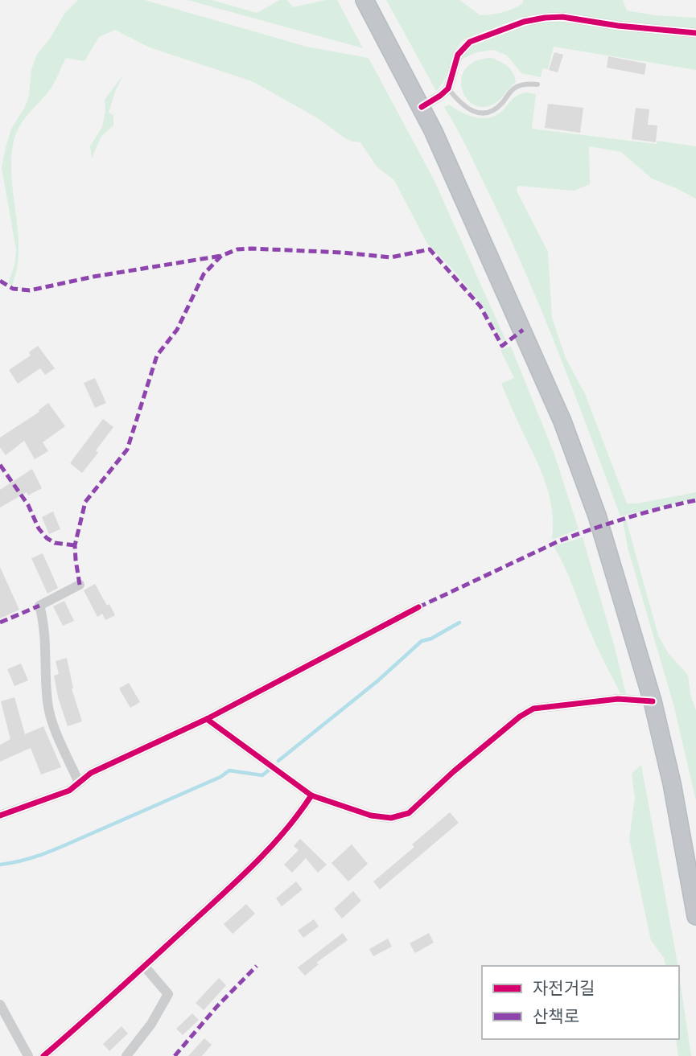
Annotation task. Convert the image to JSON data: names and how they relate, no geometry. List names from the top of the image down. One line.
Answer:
{"legend":["자전거길","산책로"]}
